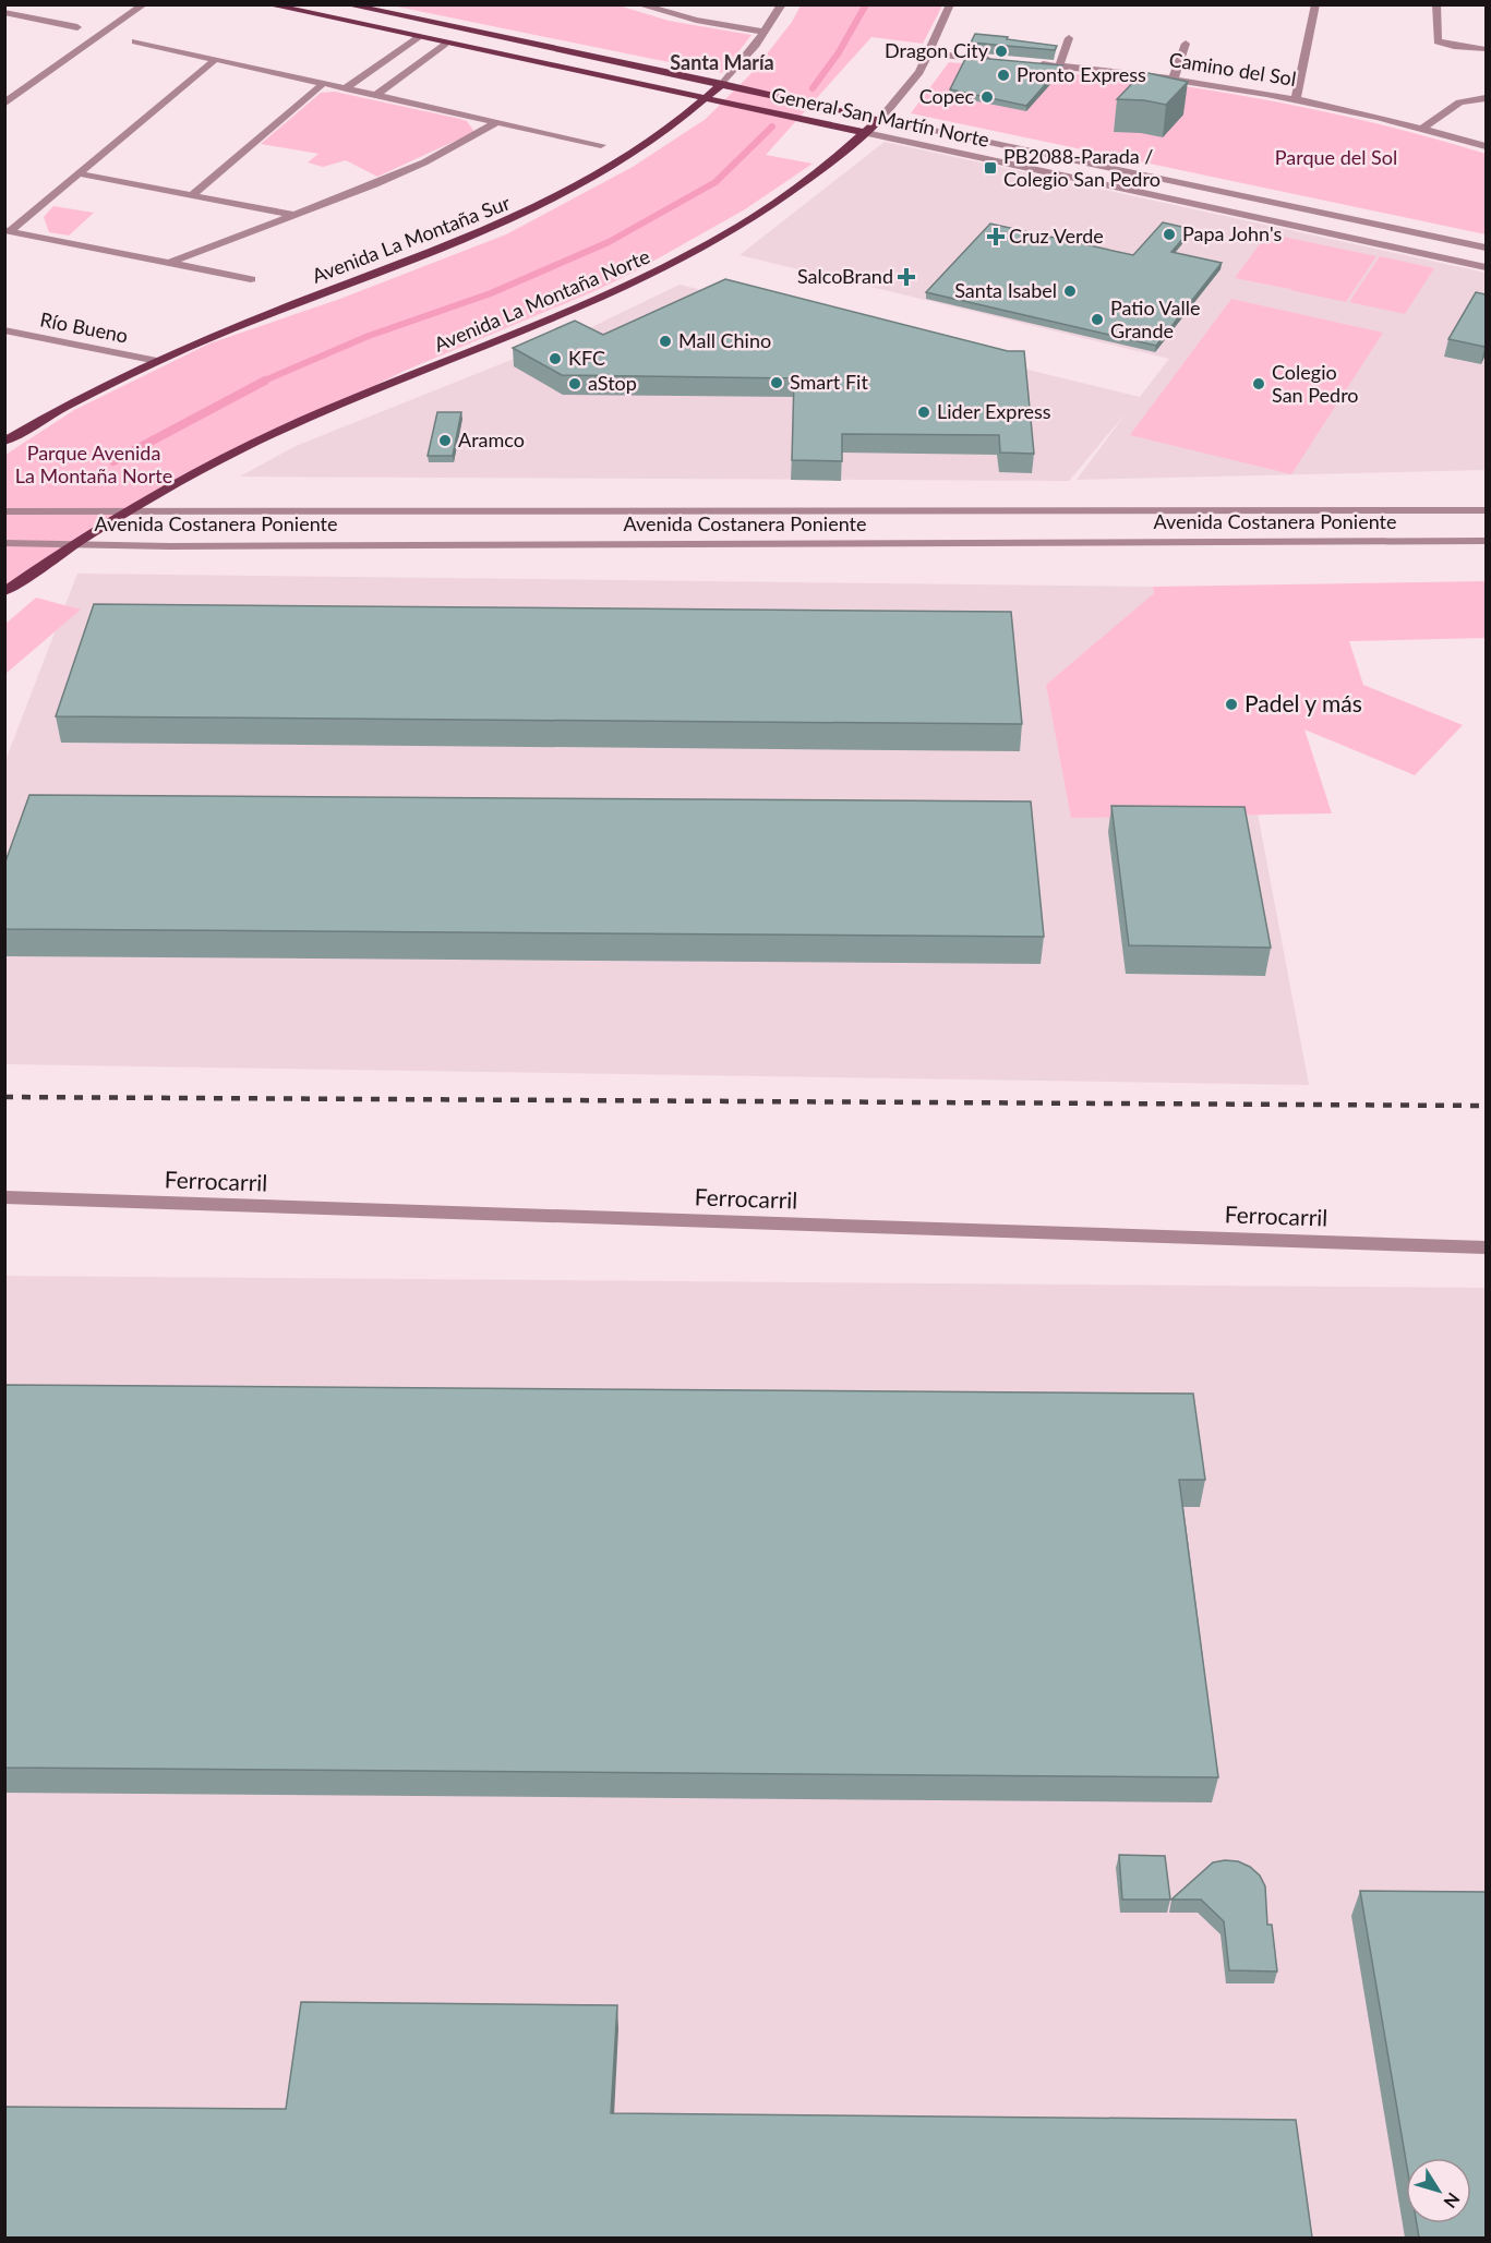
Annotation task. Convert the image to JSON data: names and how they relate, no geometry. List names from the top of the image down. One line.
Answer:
{"streets":{"main road":["General San Martín Norte","Avenida La Montaña Sur","Avenida La Montaña Norte"],"street":["Camino del Sol","Río Bueno","Avenida Costanera Poniente","Ferrocarril"]},"crossings":[["General San Martín Norte","Avenida La Montaña Sur"],["General San Martín Norte","Avenida La Montaña Norte"],["Avenida La Montaña Sur","Río Bueno"],["Avenida La Montaña Norte","Avenida Costanera Poniente"]],"districts":["Santa María"],"parks":["Parque del Sol","Parque Avenida La Montaña Norte"],"places":{"other":["Dragon City","Pronto Express","Copec","Papa John's","Santa Isabel","Patio Valle Grande","Mall Chino","KFC","Smart Fit","aStop","Colegio San Pedro","Lider Express","Aramco","Padel y más"],"transit":["PB2088-Parada / Colegio San Pedro"],"health":["Cruz Verde","SalcoBrand"]},"north":"bottom right"}
